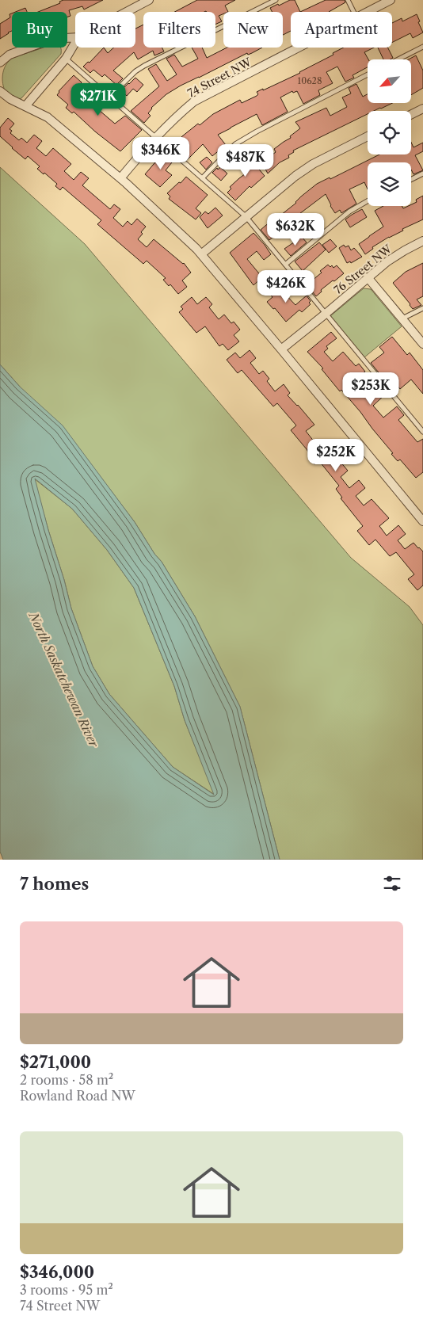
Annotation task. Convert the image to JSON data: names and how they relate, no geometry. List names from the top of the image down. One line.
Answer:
{"streets":{"street":["74 Street NW","76 Street NW"]},"water":["North Saskatchewan River"],"house_numbers":["10628"],"north":"bottom left","page":{"chip":["Buy","Rent","Filters","New","Apartment"],"price":["$271K","$346K","$487K","$632K","$426K","$253K","$252K"],"heading":"7 homes","list":[{"name":"$271,000","note":"2 rooms · 58 m² · Rowland Road NW"},{"name":"$346,000","note":"3 rooms · 95 m² · 74 Street NW"}]}}
